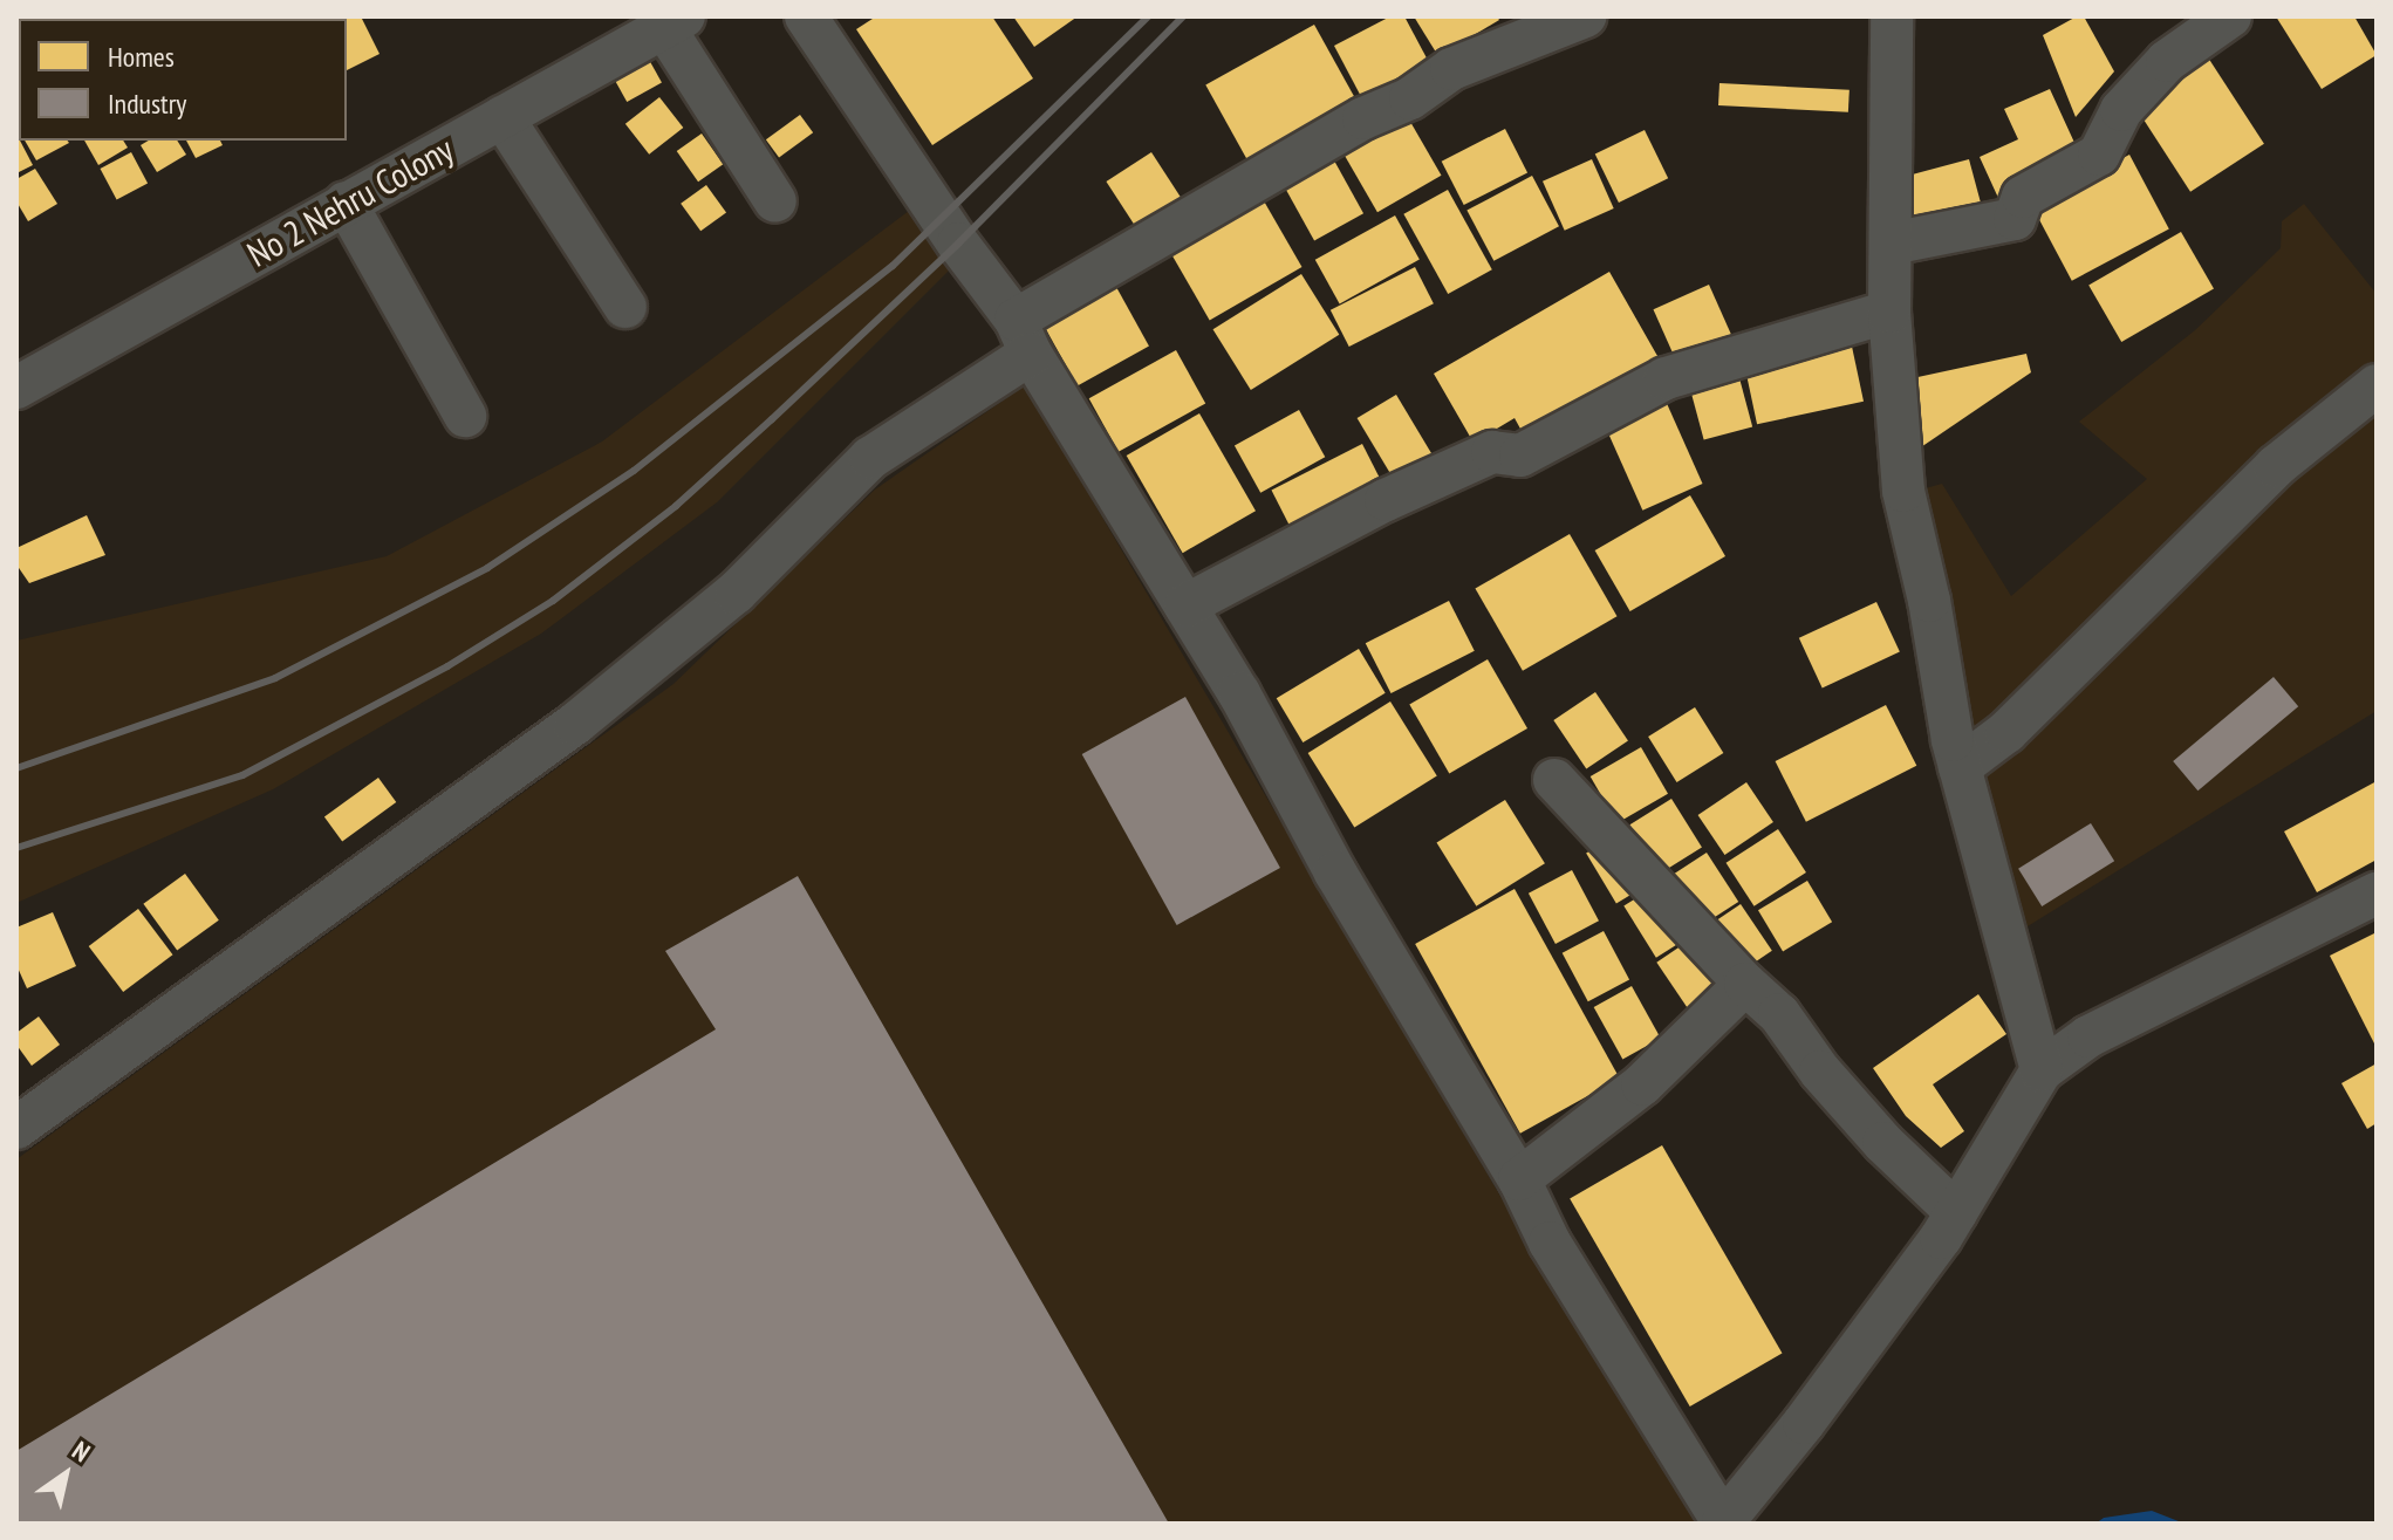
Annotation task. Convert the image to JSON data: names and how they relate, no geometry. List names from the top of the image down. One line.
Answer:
{"streets":{"street":["No 2 Nehru Colony"]},"legend":["Homes","Industry"],"north":"top right"}
